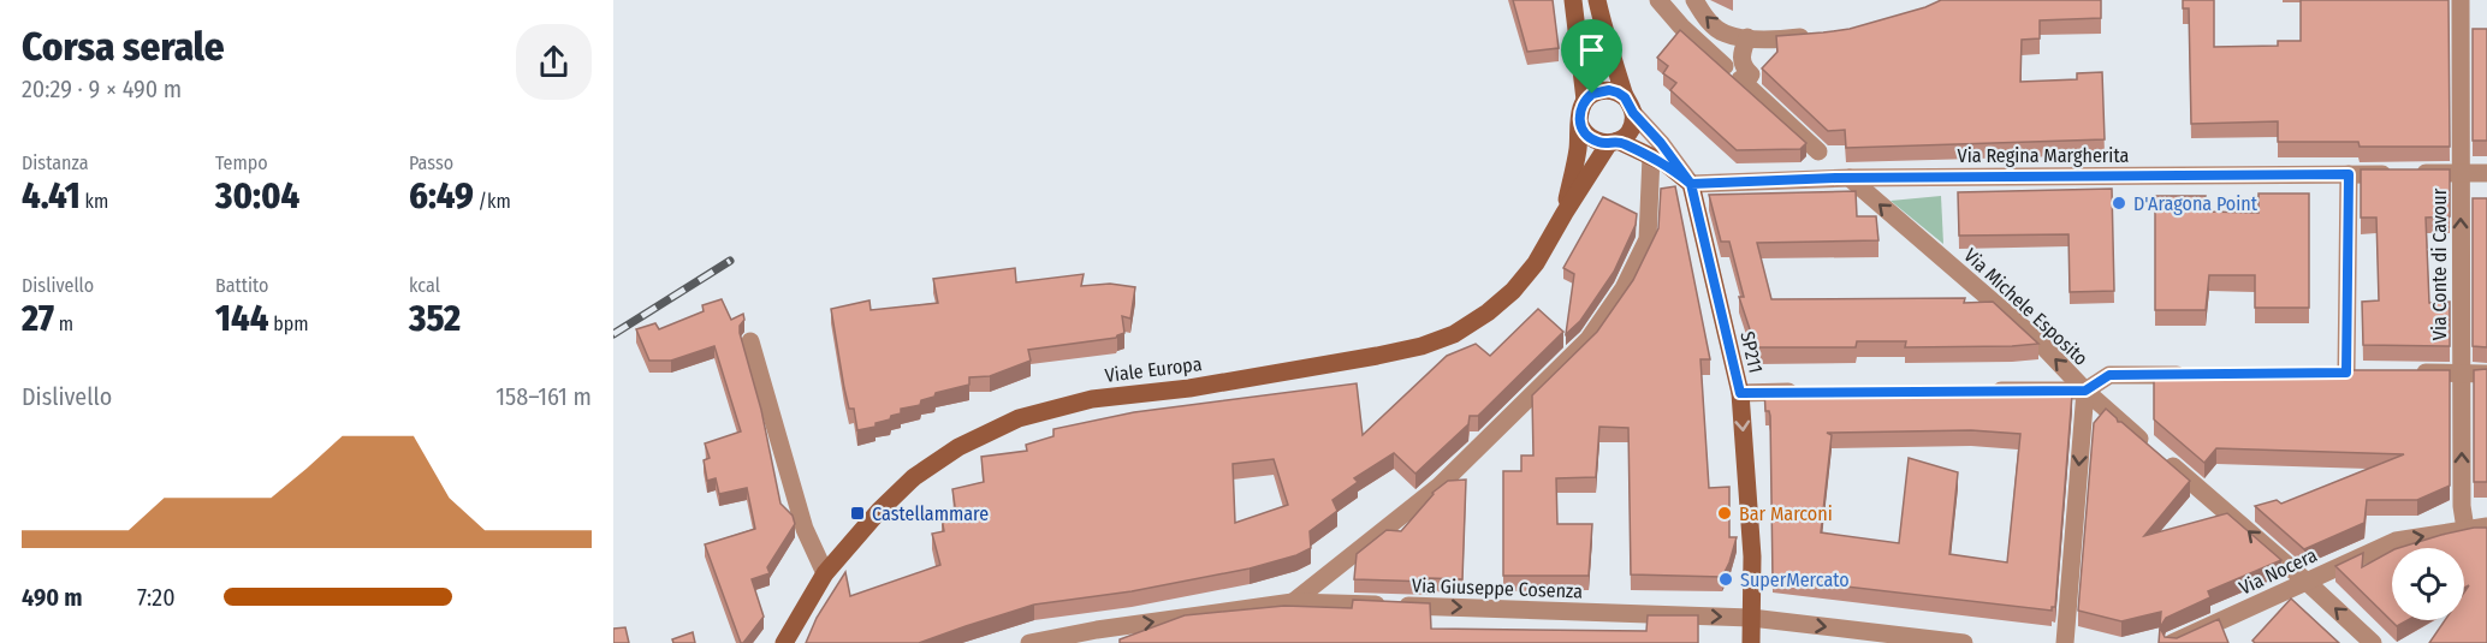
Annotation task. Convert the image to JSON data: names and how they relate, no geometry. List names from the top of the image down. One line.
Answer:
{"streets":{"main road":["SP211","Viale Europa"],"street":["Via Regina Margherita","Via Conte di Cavour","Via Michele Esposito","Via Nocera","Via Giuseppe Cosenza"]},"crossings":[["Via Regina Margherita","Via Conte di Cavour"],["Via Regina Margherita","Via Michele Esposito"],["Via Regina Margherita","SP211"],["Via Conte di Cavour","Via Nocera"],["Via Michele Esposito","Via Nocera"],["SP211","Via Giuseppe Cosenza"]],"one_way":["Via Michele Esposito","SP211","Via Nocera","Via Giuseppe Cosenza"],"places":{"other":["D'Aragona Point","Bar Marconi","SuperMercato"],"transit":["Castellammare"]},"page":{"heading":["Corsa serale","20:29 · 9 × 490 m"],"stats":[["Distanza","4.41 km"],["Tempo","30:04"],["Passo","6:49 /km"],["Dislivello","27 m"],["Battito","144 bpm"],["kcal","352"]],"chart":["Dislivello","158–161 m"],"list":[{"name":"490 m","note":"7:20"}]}}
